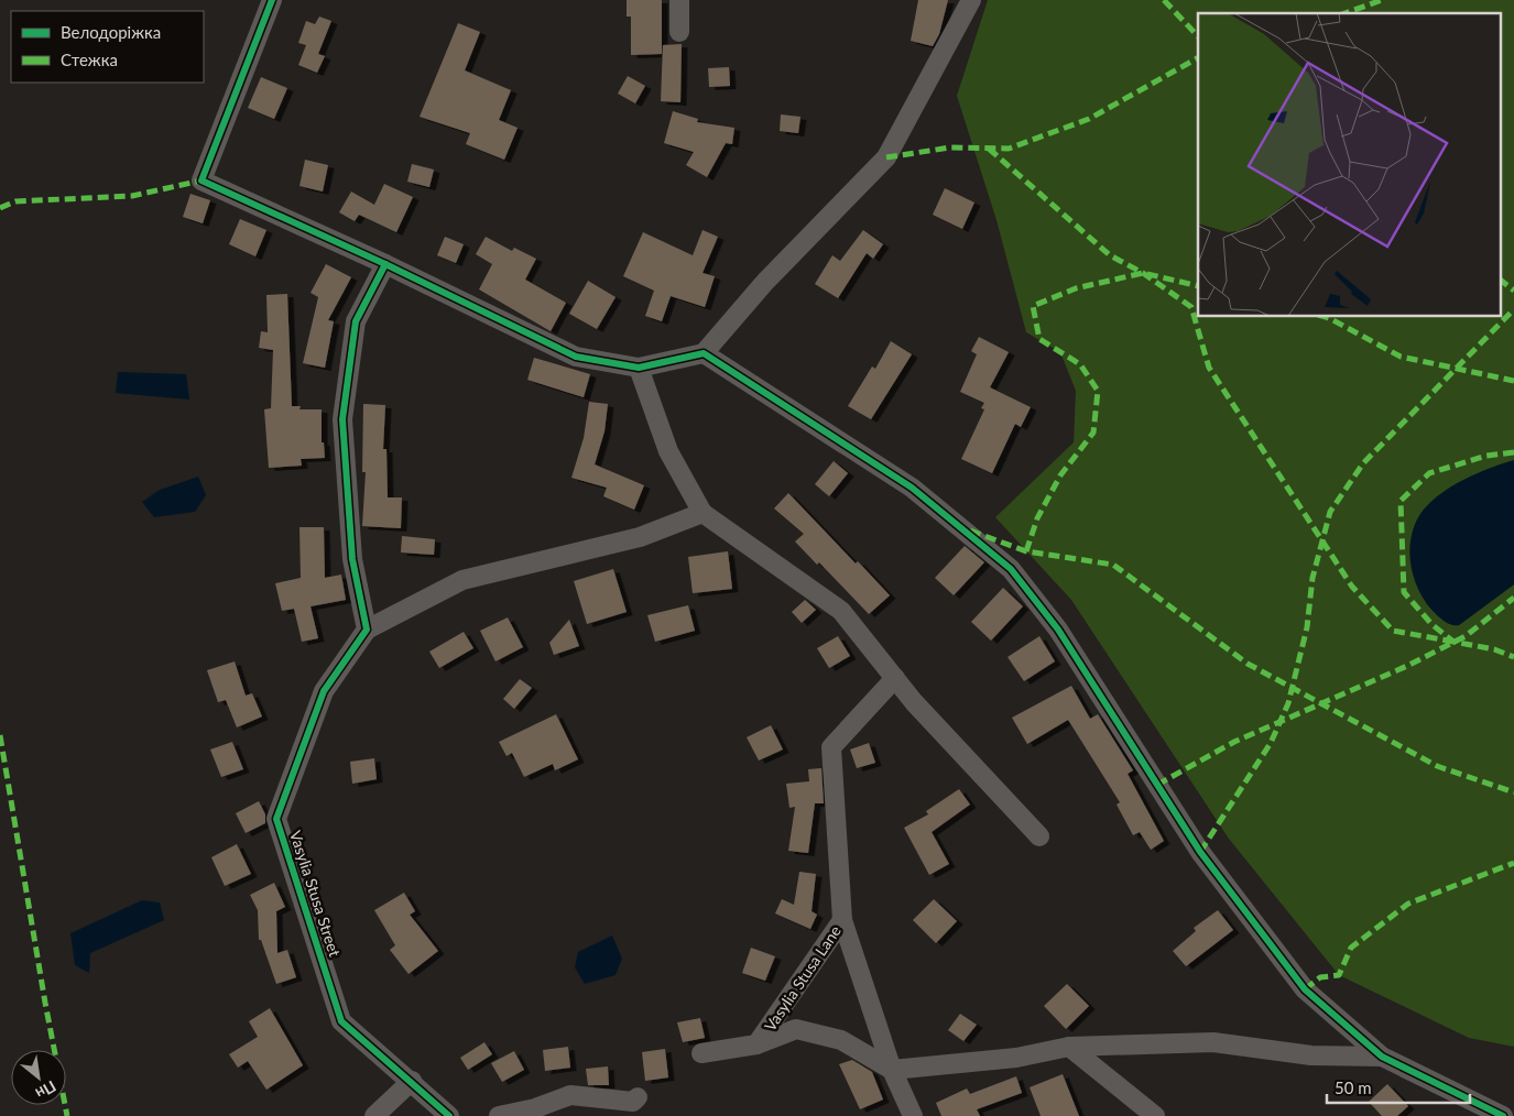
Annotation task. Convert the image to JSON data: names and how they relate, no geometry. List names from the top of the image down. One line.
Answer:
{"streets":{"street":["Vasylia Stusa Street","Vasylia Stusa Lane"]},"legend":["Велодоріжка","Стежка"],"scale_bar":"50 m","north":"bottom right"}
